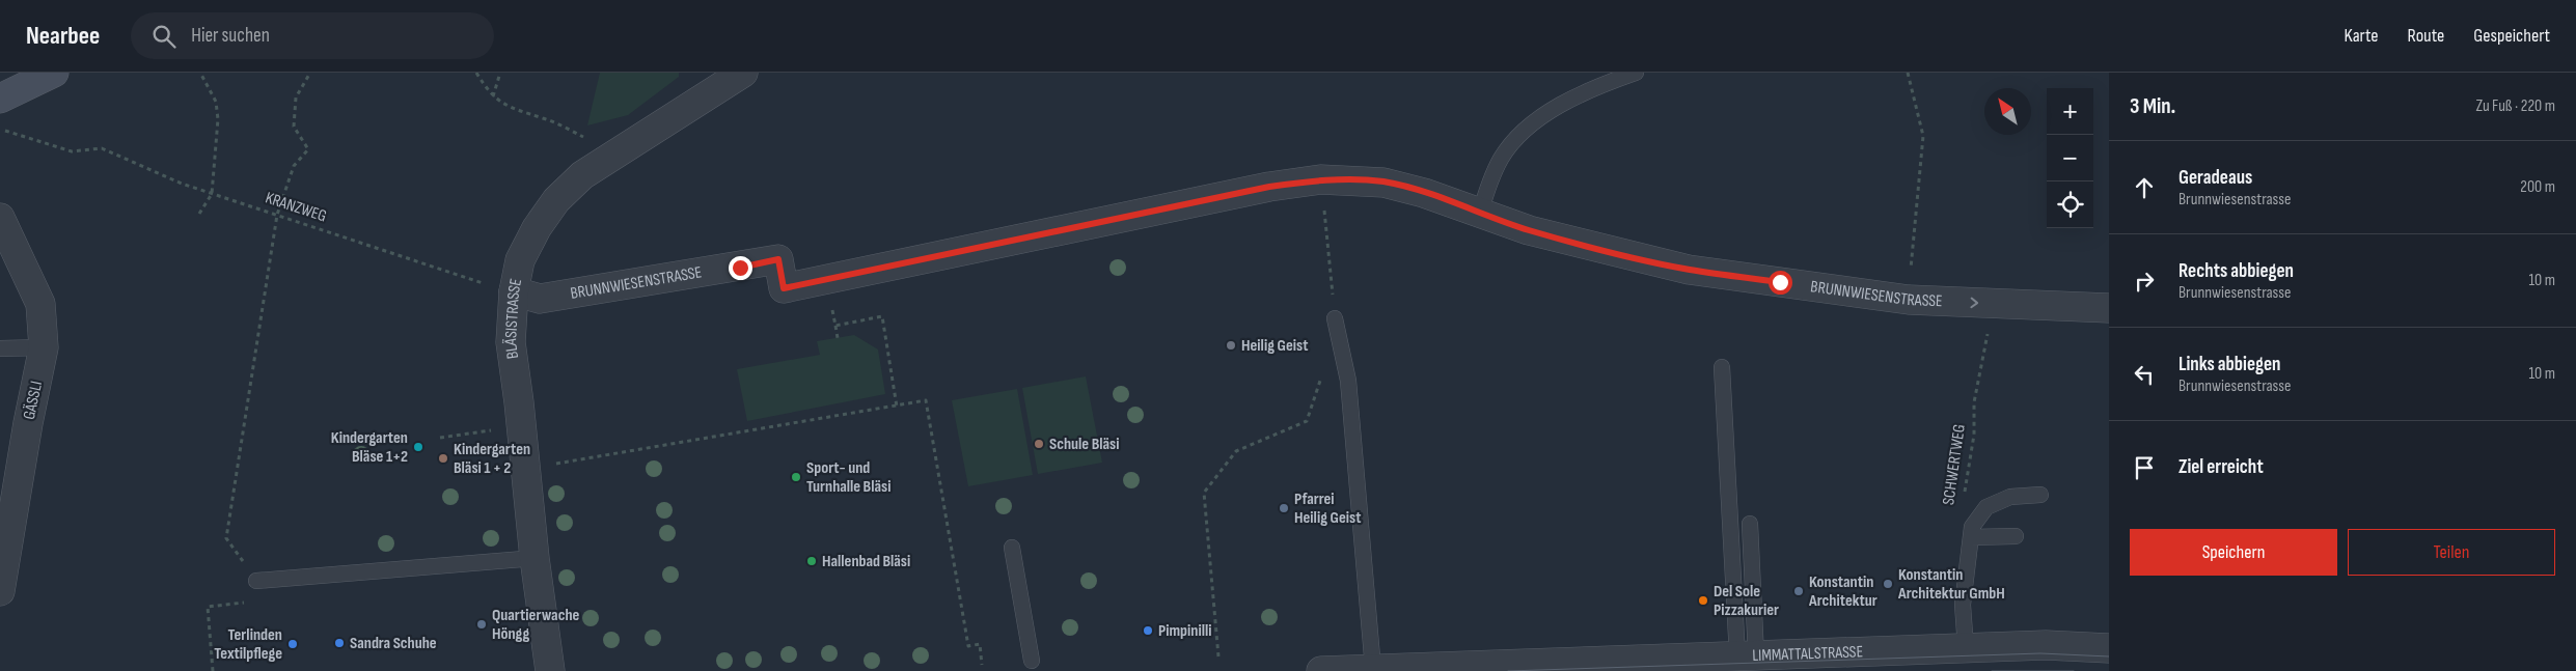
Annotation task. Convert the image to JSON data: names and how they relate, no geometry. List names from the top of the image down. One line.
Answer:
{"streets":{"street":["BRUNNWIESENSTRASSE","BLÄSISTRASSE","GÄSSLI","LIMMATTALSTRASSE"],"path":["KRANZWEG","SCHWERTWEG"]},"crossings":[["KRANZWEG","BRUNNWIESENSTRASSE"],["KRANZWEG","BLÄSISTRASSE"],["BRUNNWIESENSTRASSE","BLÄSISTRASSE"],["BRUNNWIESENSTRASSE","SCHWERTWEG"]],"places":["Heilig Geist","Schule Bläsi","Kindergarten Bläse 1+2","Kindergarten Bläsi 1 + 2","Sport- und Turnhalle Bläsi","Pfarrei Heilig Geist","Hallenbad Bläsi","Konstantin Architektur GmbH","Konstantin Architektur","Del Sole Pizzakurier","Quartierwache Höngg","Pimpinilli","Sandra Schuhe","Terlinden Textilpflege"],"north":"top left","page":{"header":"Nearbee","search":"Hier suchen","nav":["Karte","Route","Gespeichert"],"heading":["3 Min.","Zu Fuß · 220 m"],"map_buttons":["+","−"],"list":[["Geradeaus","Brunnwiesenstrasse","200 m"],["Rechts abbiegen","Brunnwiesenstrasse","10 m"],["Links abbiegen","Brunnwiesenstrasse","10 m"],"Ziel erreicht"],"buttons":["Speichern","Teilen"]}}
